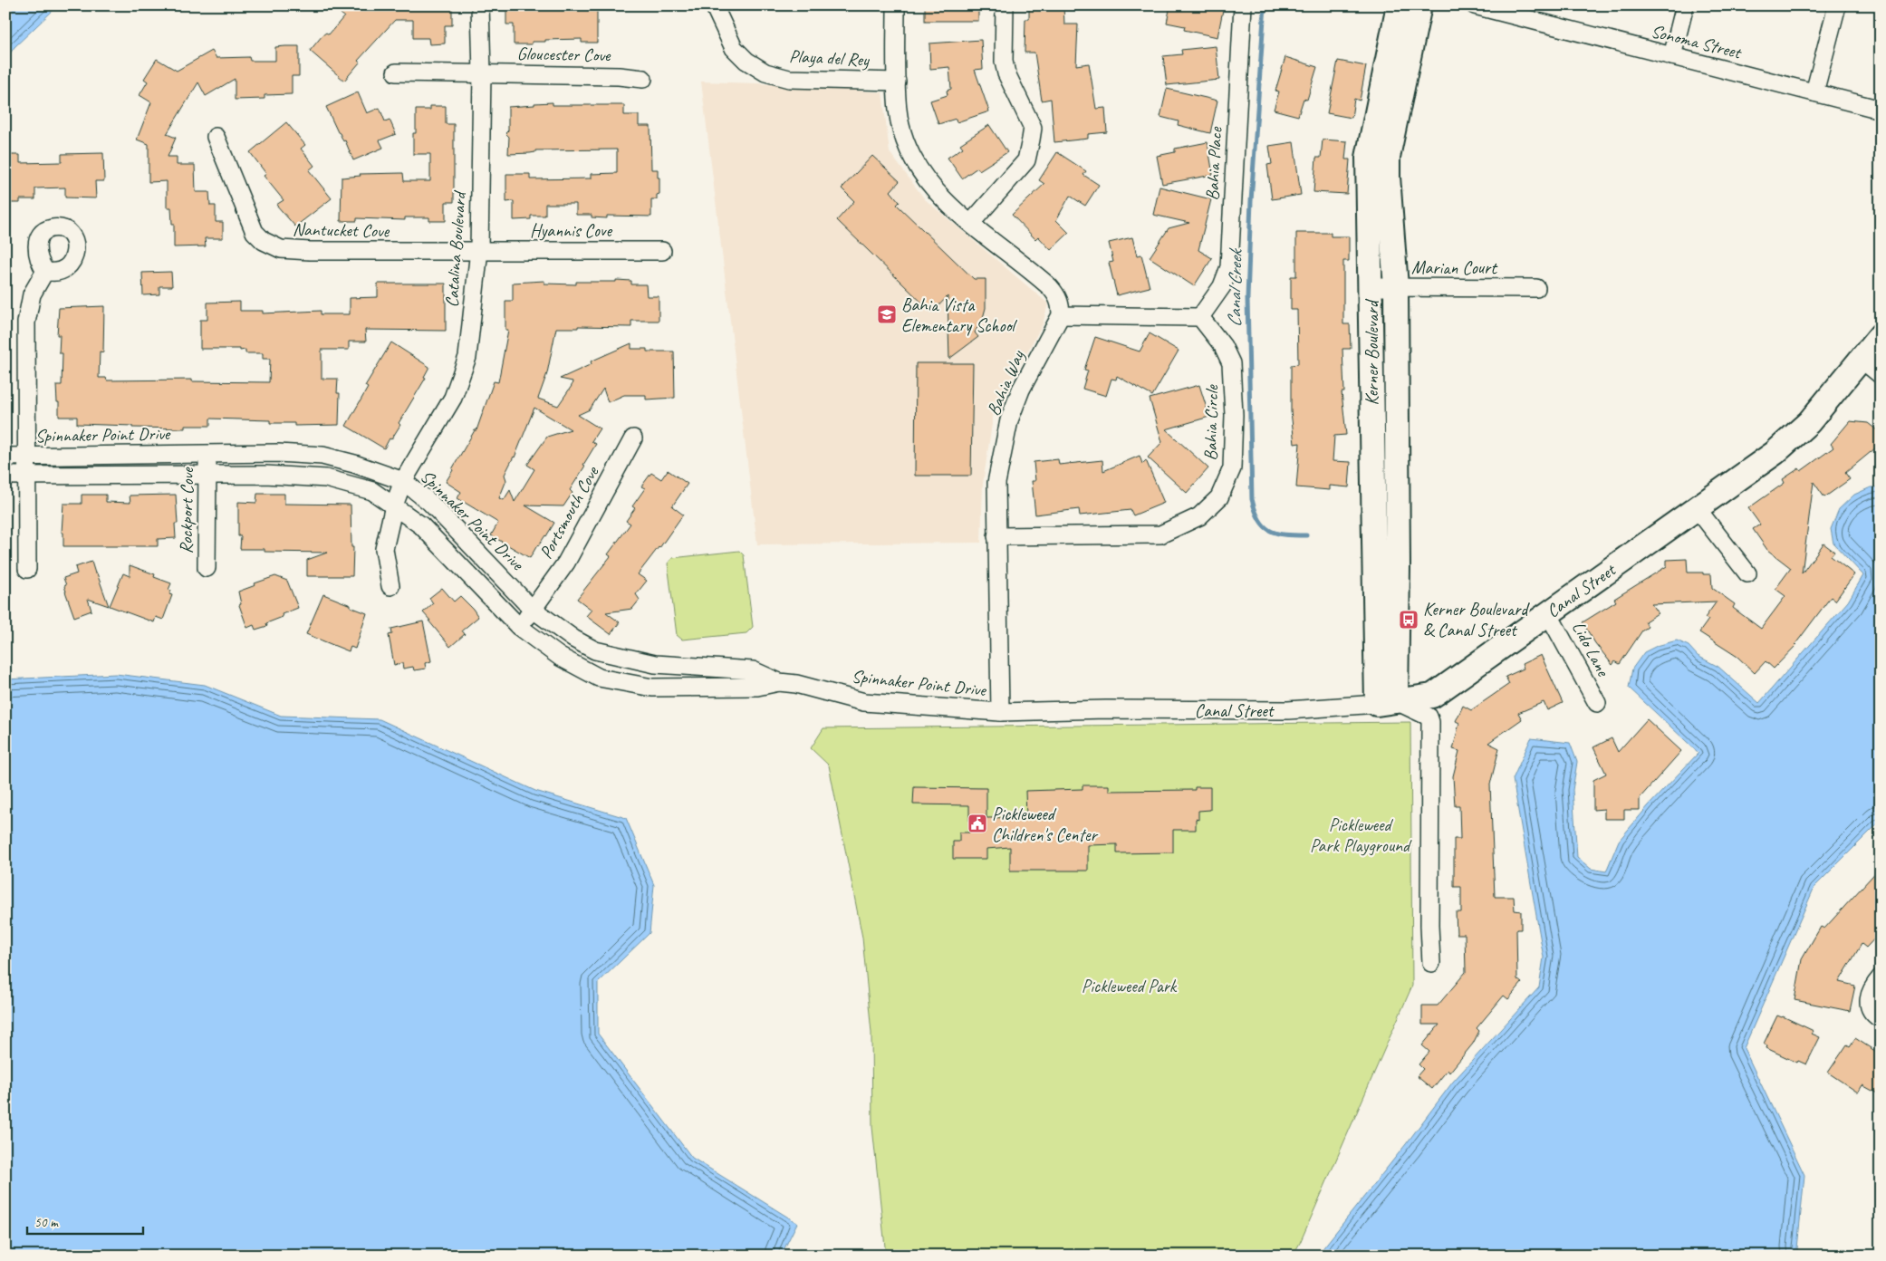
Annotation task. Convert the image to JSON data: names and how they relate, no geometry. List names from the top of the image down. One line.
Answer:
{"streets":{"street":["Sonoma Street","Gloucester Cove","Playa del Rey","Bahia Place","Nantucket Cove","Hyannis Cove","Catalina Boulevard","Marian Court","Kerner Boulevard","Bahia Way","Bahia Circle","Spinnaker Point Drive","Rockport Cove","Portsmouth Cove","Canal Street","Lido Lane"]},"crossings":[["Gloucester Cove","Catalina Boulevard"],["Bahia Place","Bahia Circle"],["Nantucket Cove","Hyannis Cove"],["Nantucket Cove","Catalina Boulevard"],["Hyannis Cove","Catalina Boulevard"],["Catalina Boulevard","Spinnaker Point Drive"],["Marian Court","Kerner Boulevard"],["Kerner Boulevard","Canal Street"],["Bahia Way","Bahia Circle"],["Bahia Way","Spinnaker Point Drive"],["Bahia Way","Canal Street"],["Spinnaker Point Drive","Rockport Cove"],["Spinnaker Point Drive","Portsmouth Cove"],["Spinnaker Point Drive","Canal Street"],["Canal Street","Lido Lane"]],"water":["Canal Creek"],"parks":["Pickleweed Park Playground","Pickleweed Park"],"places":{"school or university":["Bahia Vista Elementary School"],"bus stop":["Kerner Boulevard & Canal Street"],"public building":["Pickleweed Children's Center"]},"scale_bar":"50 m"}
